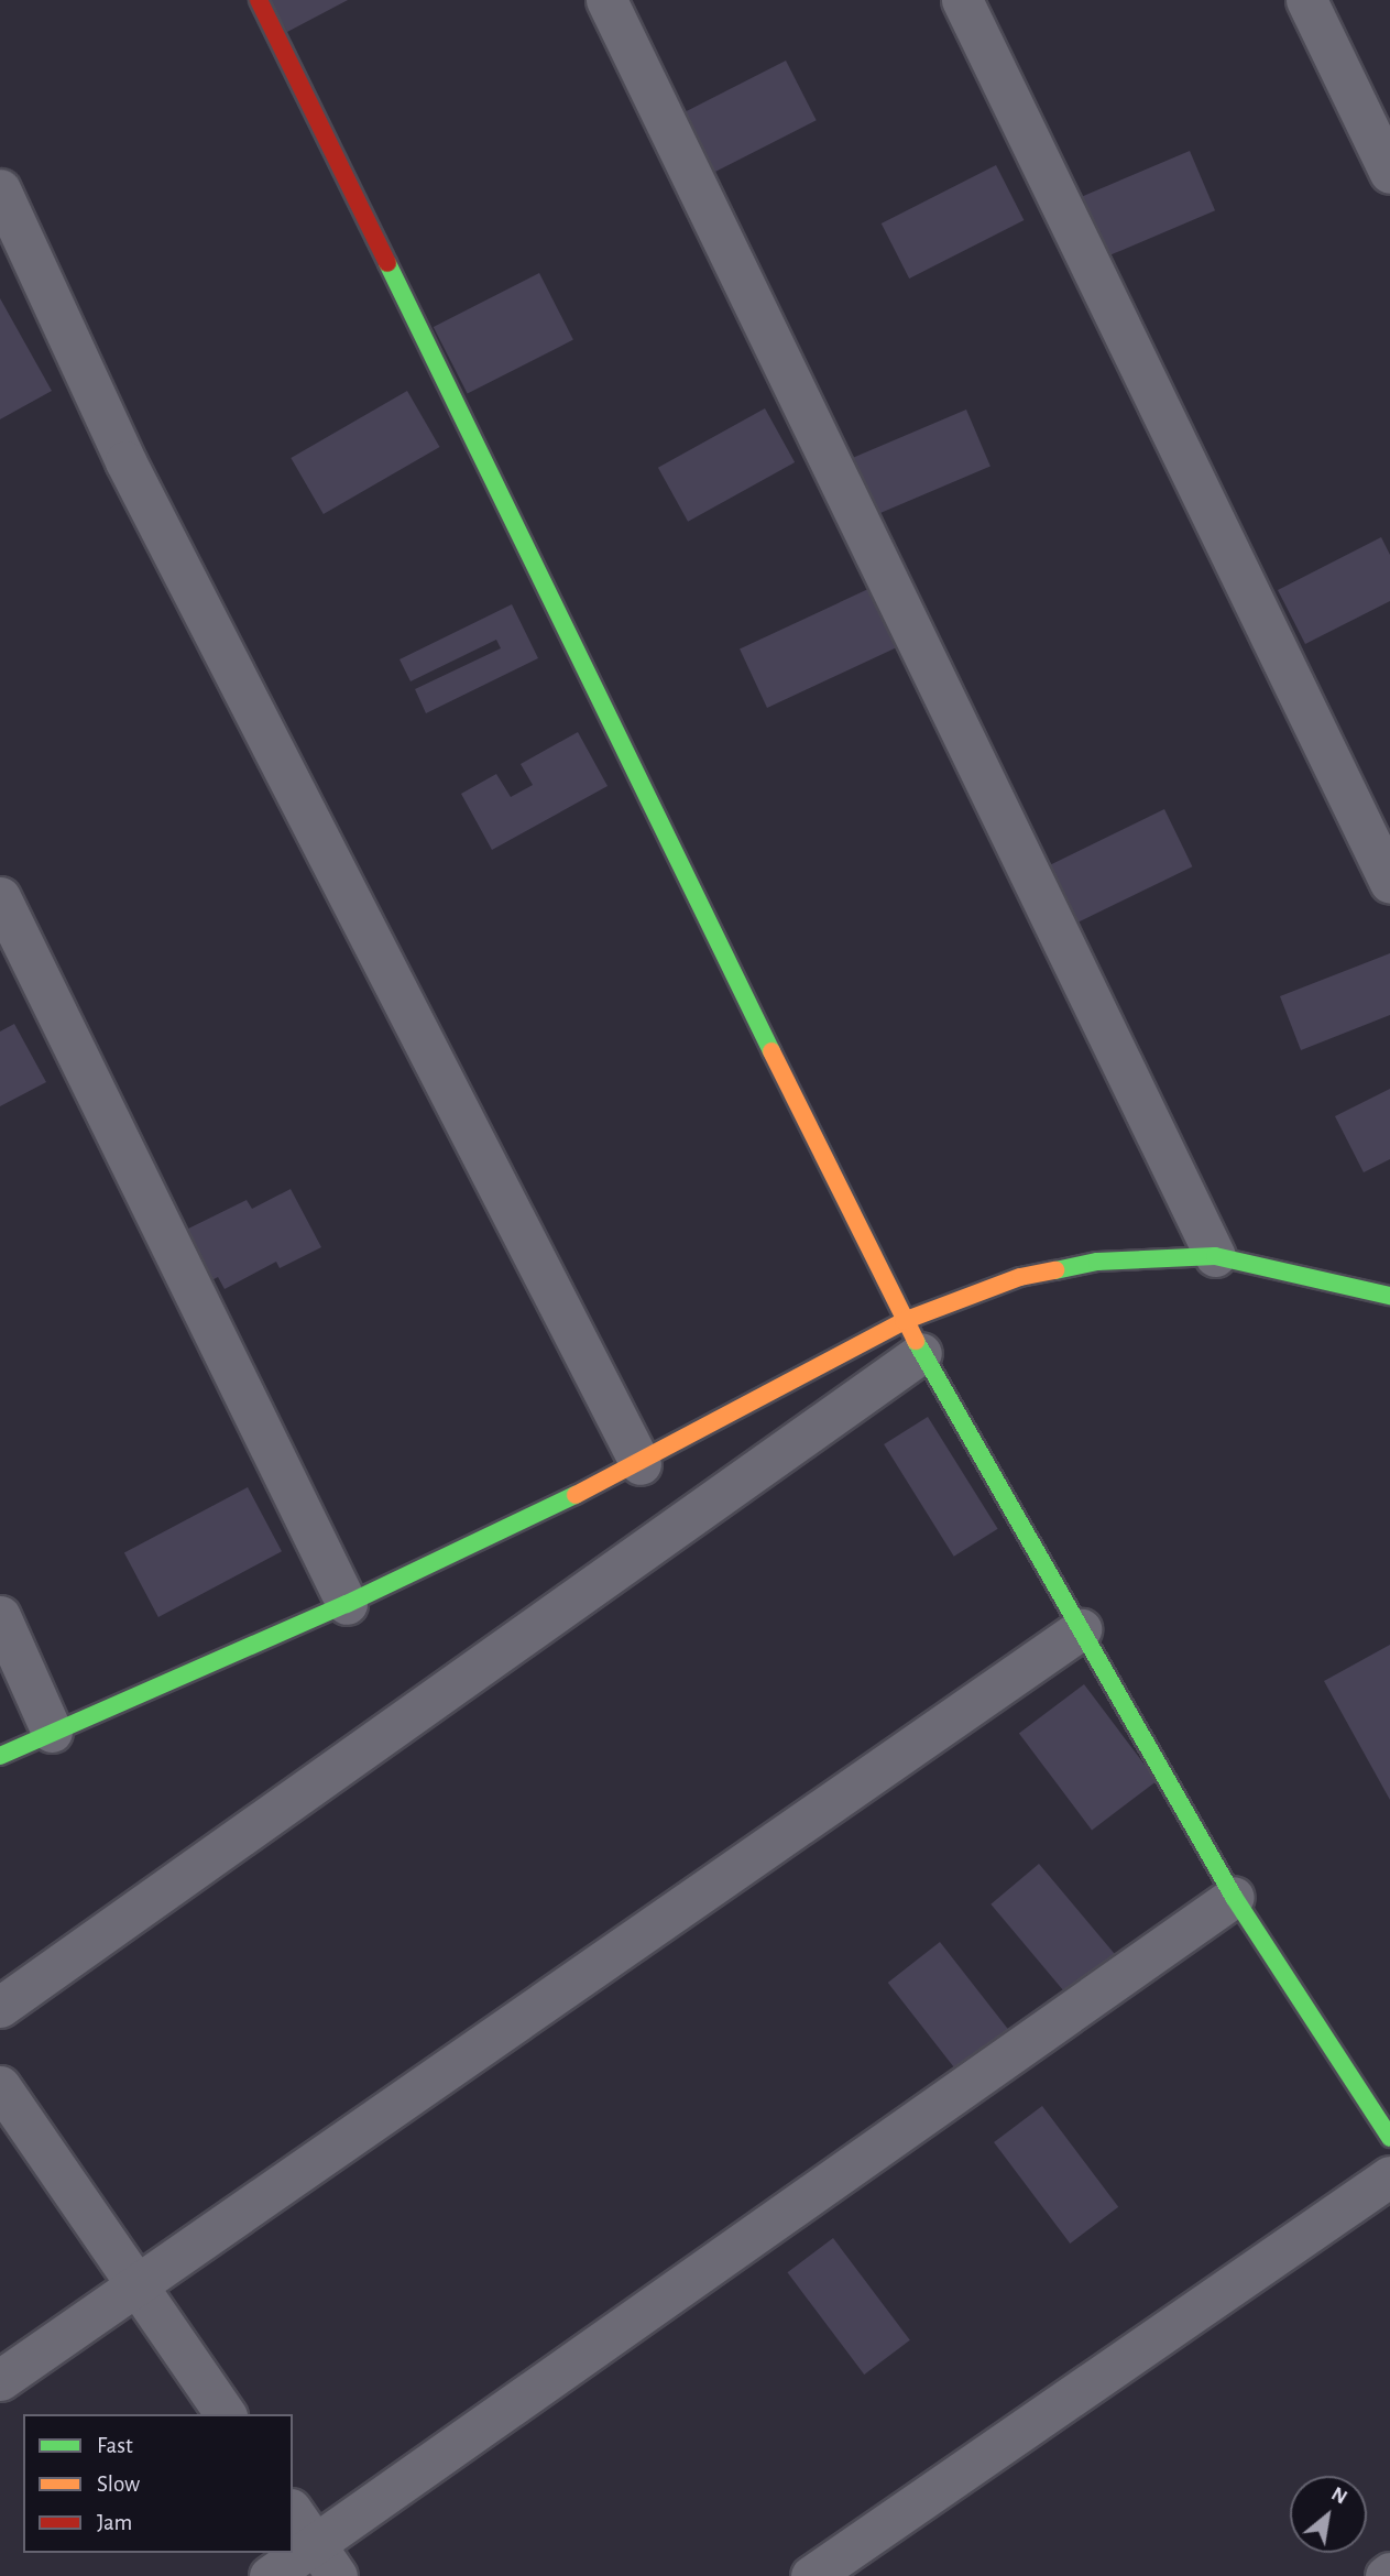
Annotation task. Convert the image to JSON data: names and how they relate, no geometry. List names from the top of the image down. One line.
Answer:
{"legend":["Fast","Slow","Jam"],"north":"top right"}
